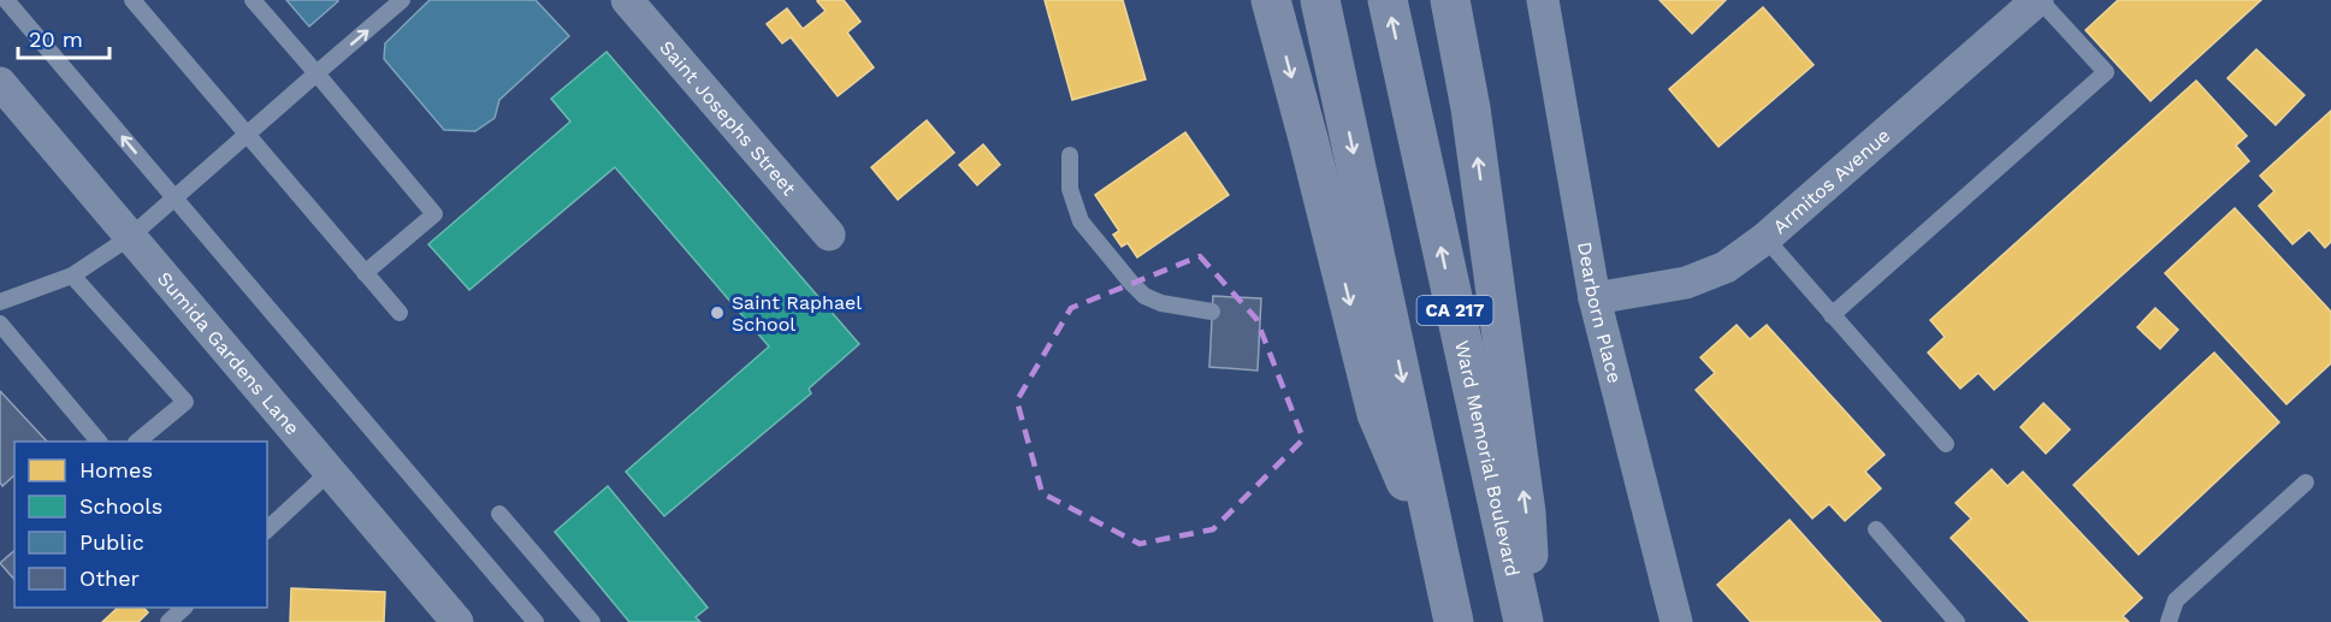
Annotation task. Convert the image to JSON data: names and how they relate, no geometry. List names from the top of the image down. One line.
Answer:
{"streets":{"highway":["CA 217","Ward Memorial Boulevard"],"street":["Saint Josephs Street","Armitos Avenue","Dearborn Place","Sumida Gardens Lane"]},"crossings":[["Armitos Avenue","Dearborn Place"]],"places":["Saint Raphael School"],"legend":["Homes","Schools","Public","Other"],"scale_bar":"20 m"}
